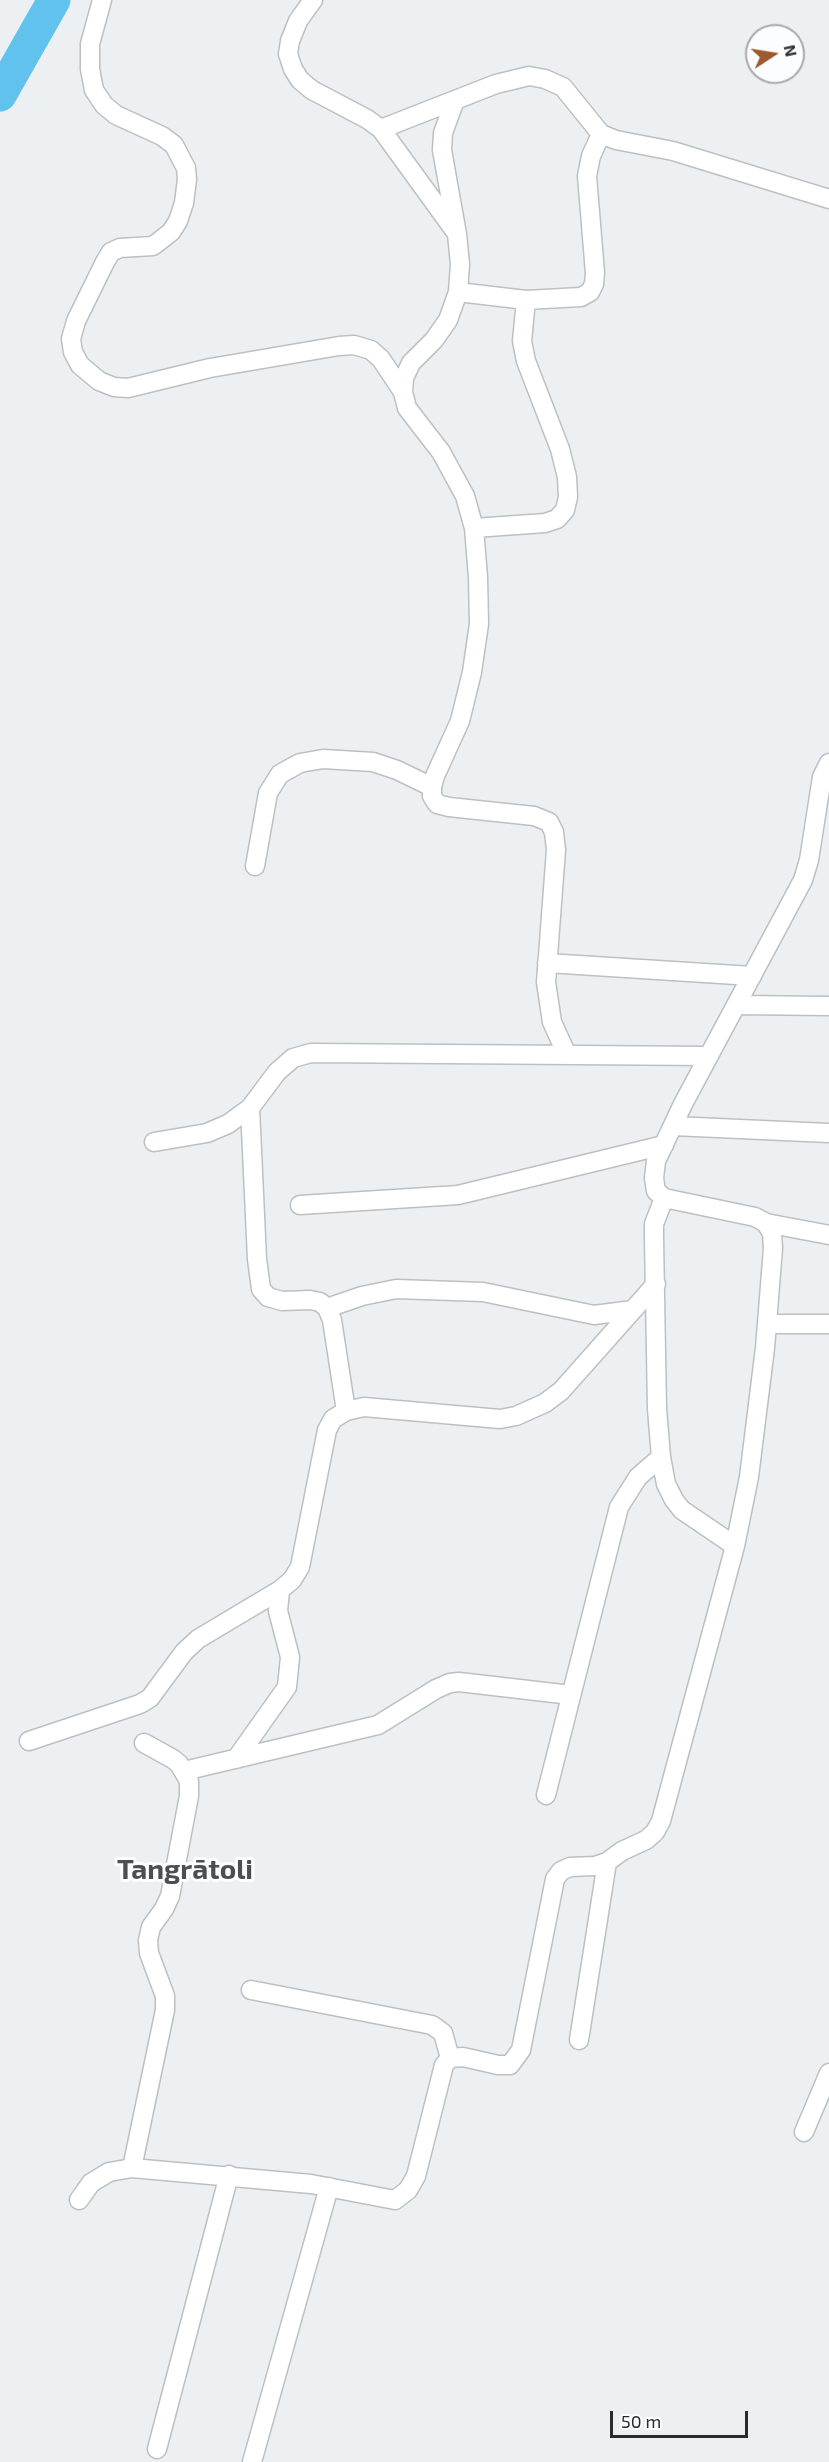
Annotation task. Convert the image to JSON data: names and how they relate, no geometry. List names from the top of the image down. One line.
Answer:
{"districts":["Tangrātoli"],"scale_bar":"50 m","north":"right"}
